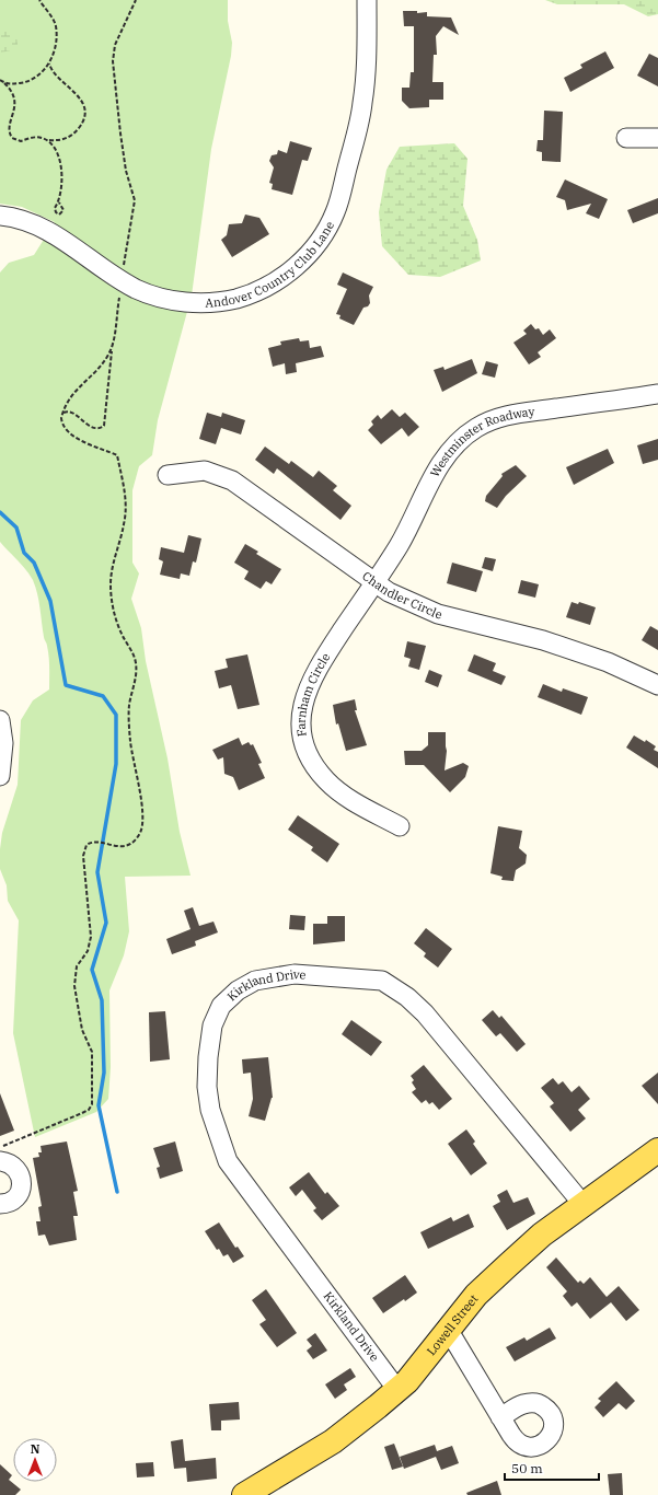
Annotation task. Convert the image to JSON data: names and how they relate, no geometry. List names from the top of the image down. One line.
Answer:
{"streets":{"main road":["Lowell Street"],"street":["Andover Country Club Lane","Westminster Roadway","Chandler Circle","Farnham Circle","Kirkland Drive"]},"crossings":[["Westminster Roadway","Chandler Circle"],["Westminster Roadway","Farnham Circle"],["Chandler Circle","Farnham Circle"],["Kirkland Drive","Lowell Street"]],"scale_bar":"50 m","north":"top"}
